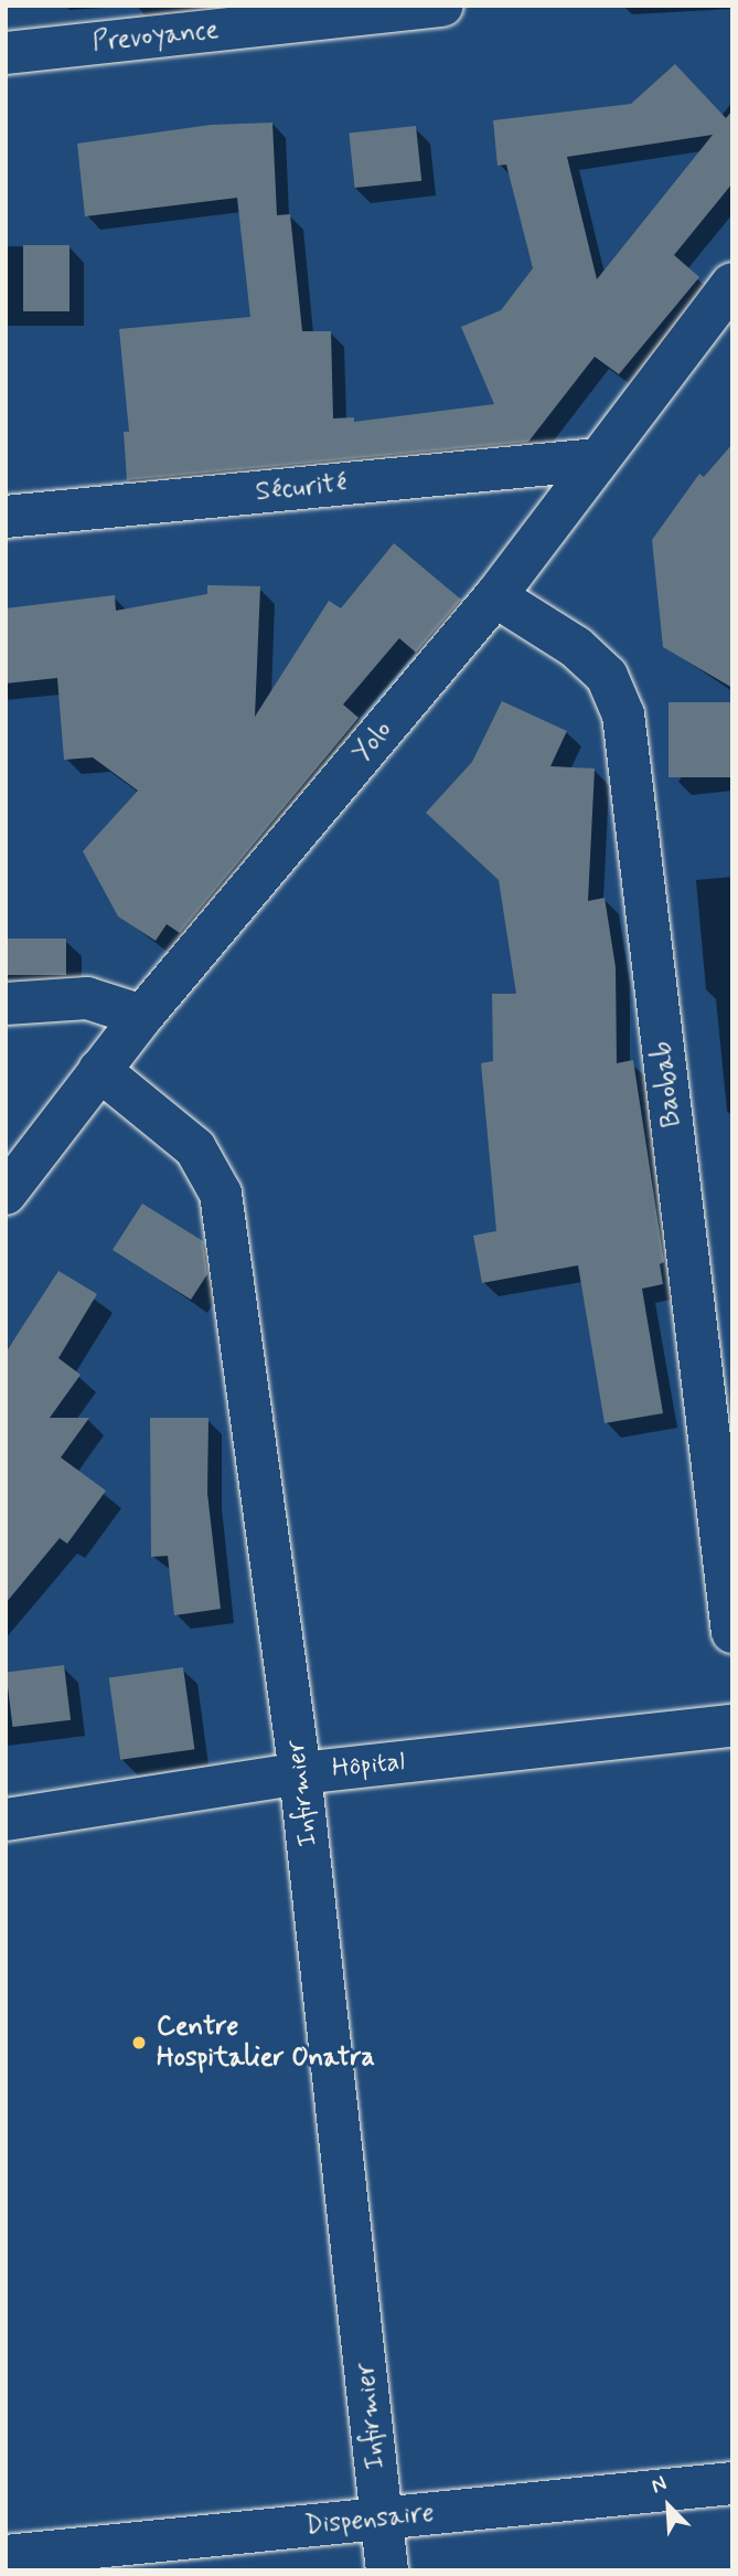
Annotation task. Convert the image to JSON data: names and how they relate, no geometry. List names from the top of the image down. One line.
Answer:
{"streets":{"street":["Prevoyance","Sécurité","Yolo","Baobab","Hôpital","Infirmier","Dispensaire"]},"crossings":[["Sécurité","Yolo"],["Yolo","Baobab"],["Yolo","Infirmier"],["Hôpital","Infirmier"],["Infirmier","Dispensaire"]],"places":["Centre Hospitalier Onatra"],"north":"top left"}
